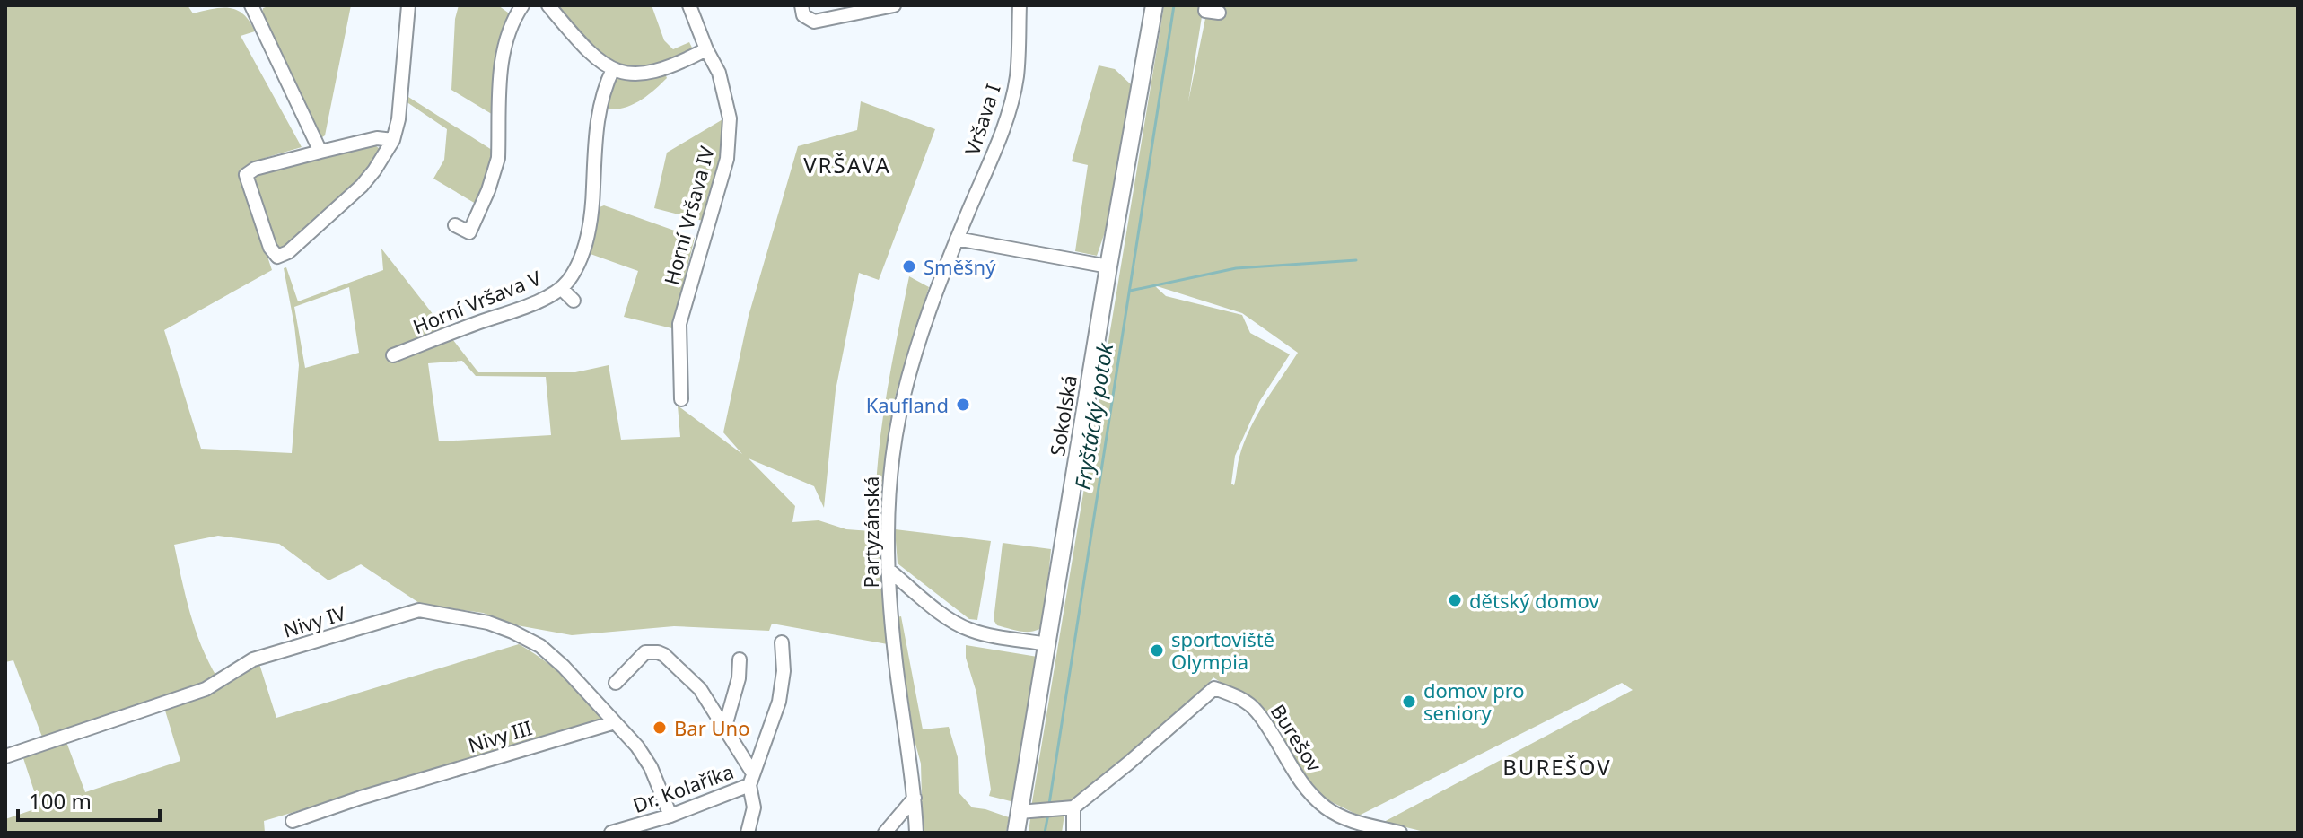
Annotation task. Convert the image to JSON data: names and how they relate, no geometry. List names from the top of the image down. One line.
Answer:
{"streets":{"main road":["Sokolská"],"street":["Vršava I","Horní Vršava IV","Horní Vršava V","Partyzánská","Nivy IV","Nivy III","Burešov","Dr. Kolaříka"]},"crossings":[["Vršava I","Partyzánská"],["Nivy IV","Nivy III"]],"districts":["VRŠAVA","BUREŠOV"],"water":["Fryštácký potok"],"places":["Směšný","Kaufland","dětský domov","sportoviště Olympia","domov pro seniory","Bar Uno"],"scale_bar":"100 m"}
